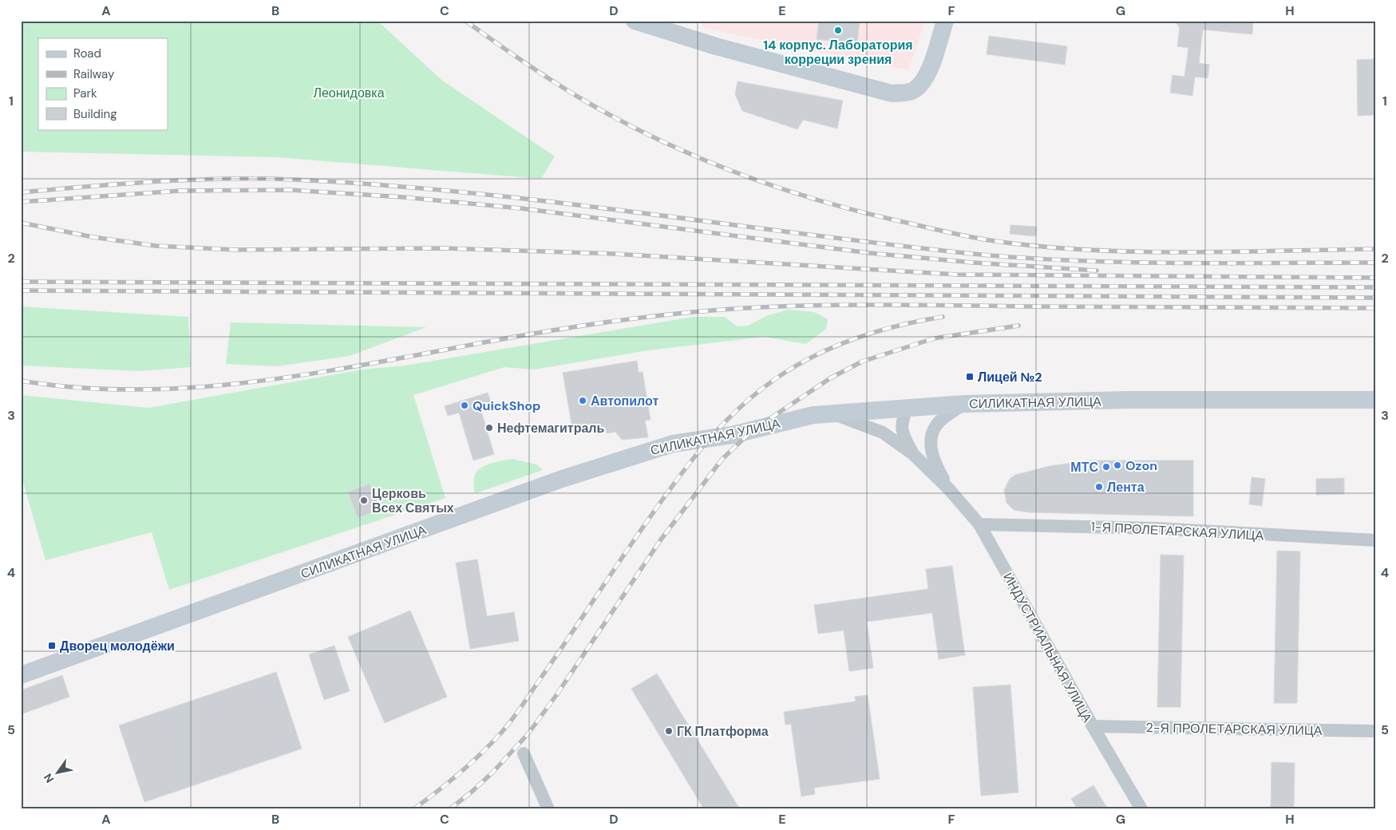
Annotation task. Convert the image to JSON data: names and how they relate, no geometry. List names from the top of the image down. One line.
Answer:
{"streets":{"street":["СИЛИКАТНАЯ УЛИЦА","1-Я ПРОЛЕТАРСКАЯ УЛИЦА","ИНДУСТРИАЛЬНАЯ УЛИЦА","2-Я ПРОЛЕТАРСКАЯ УЛИЦА"]},"crossings":[["СИЛИКАТНАЯ УЛИЦА","ИНДУСТРИАЛЬНАЯ УЛИЦА"],["1-Я ПРОЛЕТАРСКАЯ УЛИЦА","ИНДУСТРИАЛЬНАЯ УЛИЦА"],["ИНДУСТРИАЛЬНАЯ УЛИЦА","2-Я ПРОЛЕТАРСКАЯ УЛИЦА"]],"parks":["Леонидовка"],"places":{"other":["14 корпус. Лаборатория корреции зрения","Автопилот","QuickShop","Нефтемагитраль","Ozon","МТС","Лента","Церковь Всех Святых","ГК Платформа"],"transit":["Лицей №2","Дворец молодёжи"]},"legend":["Road","Railway","Park","Building"],"north":"bottom left","grid":{"columns":["A","B","C","D","E","F","G","H"],"rows":["1","2","3","4","5"]}}
